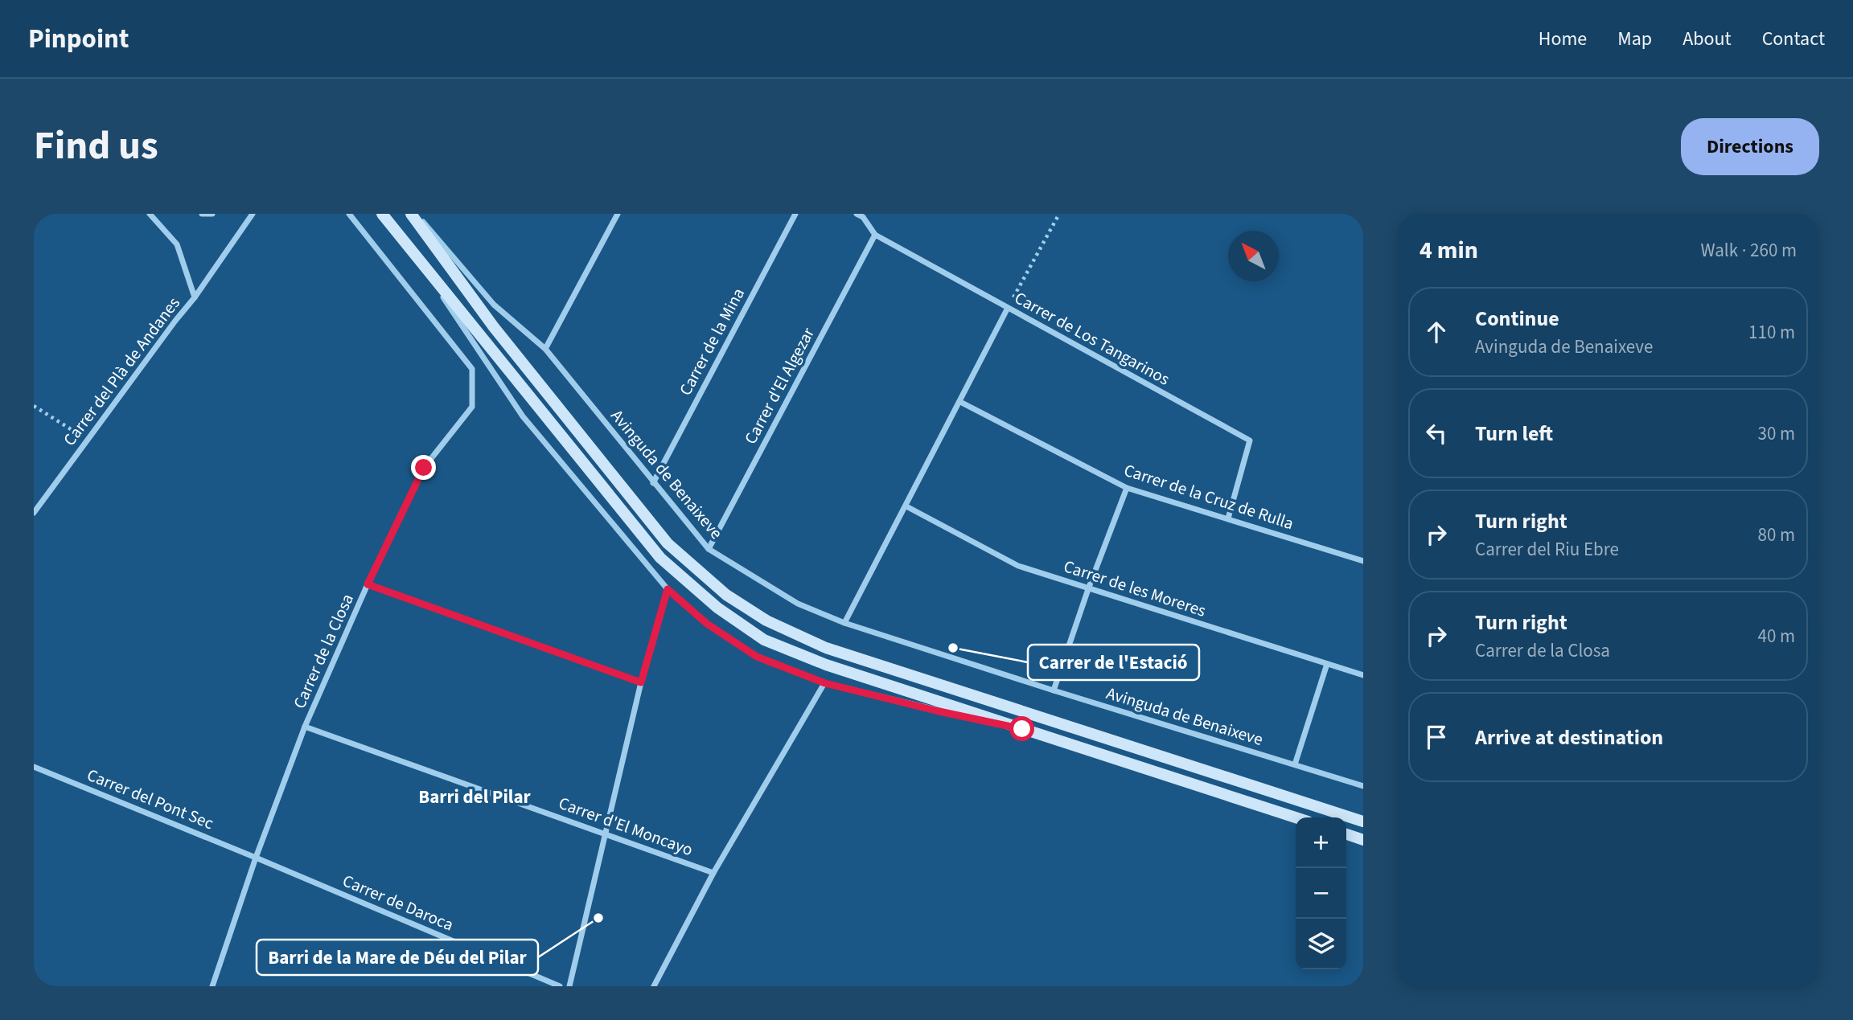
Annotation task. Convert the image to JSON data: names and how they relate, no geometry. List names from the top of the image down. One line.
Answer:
{"streets":{"street":["Carrer de Los Tangarinos","Carrer de la Mina","Carrer del Plà de Andanes","Carrer d'El Algezar","Avinguda de Benaixeve","Carrer de la Cruz de Rulla","Carrer de les Moreres","Carrer de la Closa","Carrer del Pont Sec","Carrer d'El Moncayo","Carrer de Daroca"]},"crossings":[["Carrer de Los Tangarinos","Carrer d'El Algezar"],["Carrer de Los Tangarinos","Carrer de la Cruz de Rulla"],["Carrer de la Mina","Avinguda de Benaixeve"],["Carrer d'El Algezar","Avinguda de Benaixeve"],["Carrer de la Closa","Carrer del Pont Sec"],["Carrer de la Closa","Carrer d'El Moncayo"],["Carrer de la Closa","Carrer de Daroca"],["Carrer del Pont Sec","Carrer de Daroca"]],"districts":["Barri del Pilar"],"places":["Carrer de l'Estació","Barri de la Mare de Déu del Pilar"],"north":"top left","page":{"header":"Pinpoint","nav":["Home","Map","About","Contact"],"title":"Find us","buttons":"Directions","heading":["4 min","Walk · 260 m"],"list":[["Continue","Avinguda de Benaixeve","110 m"],["Turn left","30 m"],["Turn right","Carrer del Riu Ebre","80 m"],["Turn right","Carrer de la Closa","40 m"],"Arrive at destination"],"map_buttons":["+","−"]}}
